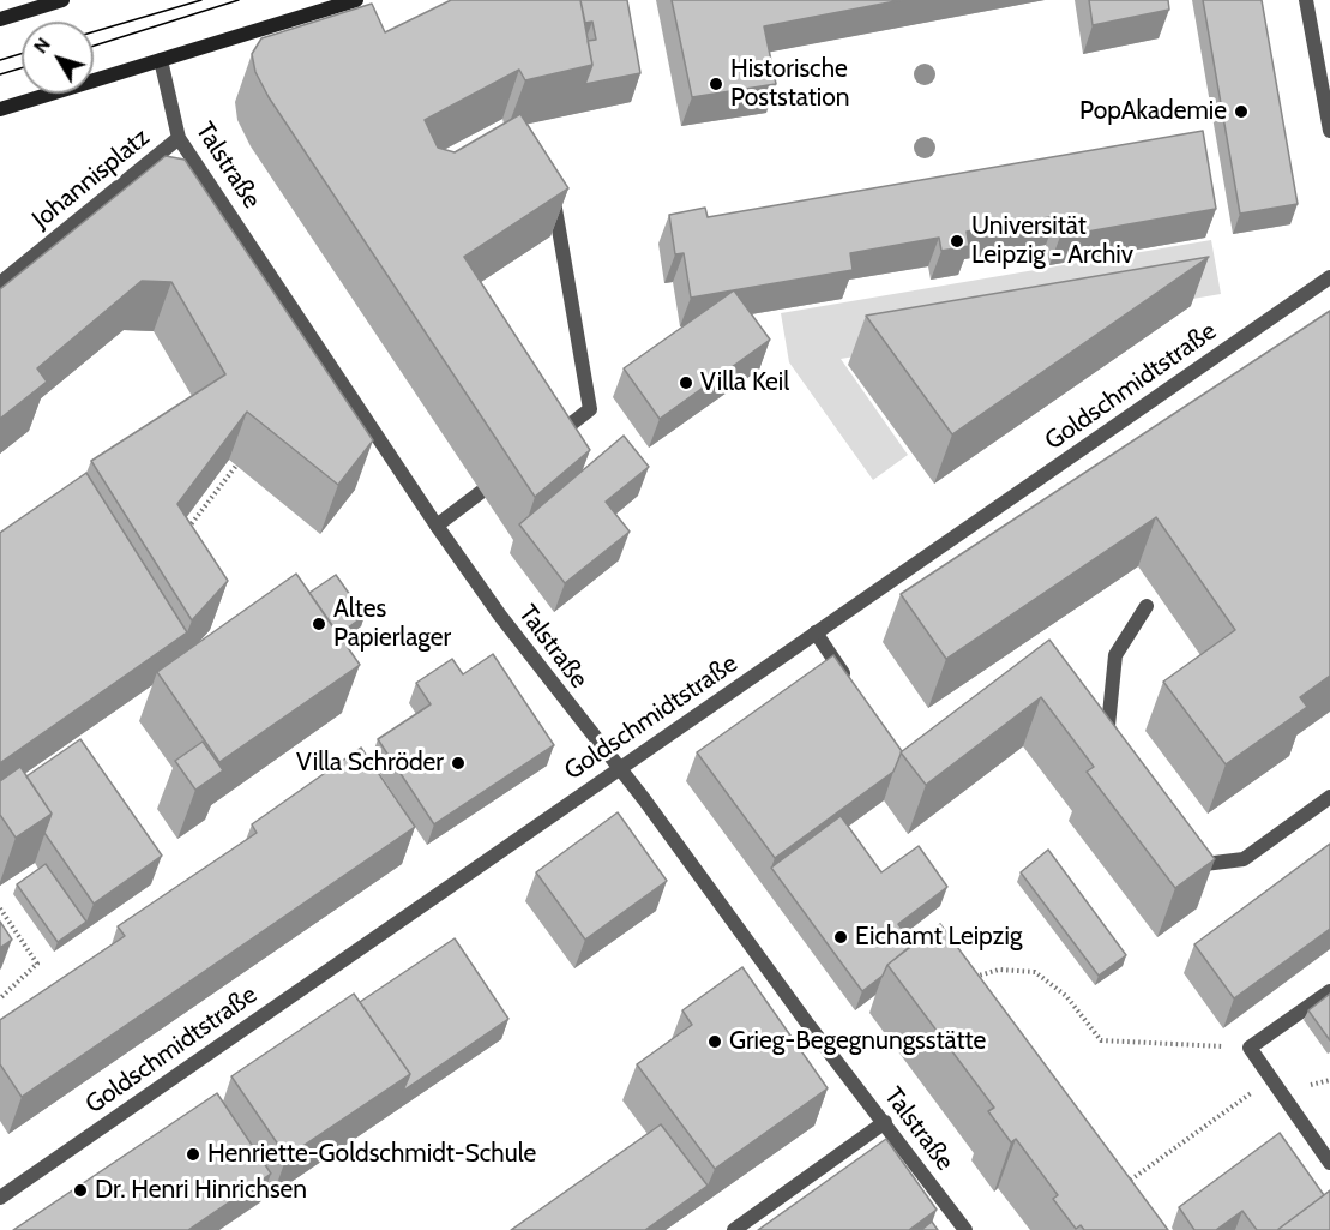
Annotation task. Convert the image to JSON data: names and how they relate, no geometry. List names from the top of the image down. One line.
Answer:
{"streets":{"street":["Talstraße","Johannisplatz","Goldschmidtstraße"]},"crossings":[["Talstraße","Johannisplatz"],["Talstraße","Goldschmidtstraße"]],"places":["Historische Poststation","PopAkademie","Universität Leipzig - Archiv","Villa Keil","Altes Papierlager","Villa Schröder","Eichamt Leipzig","Grieg-Begegnungsstätte","Henriette-Goldschmidt-Schule","Dr. Henri Hinrichsen"],"north":"top left"}
